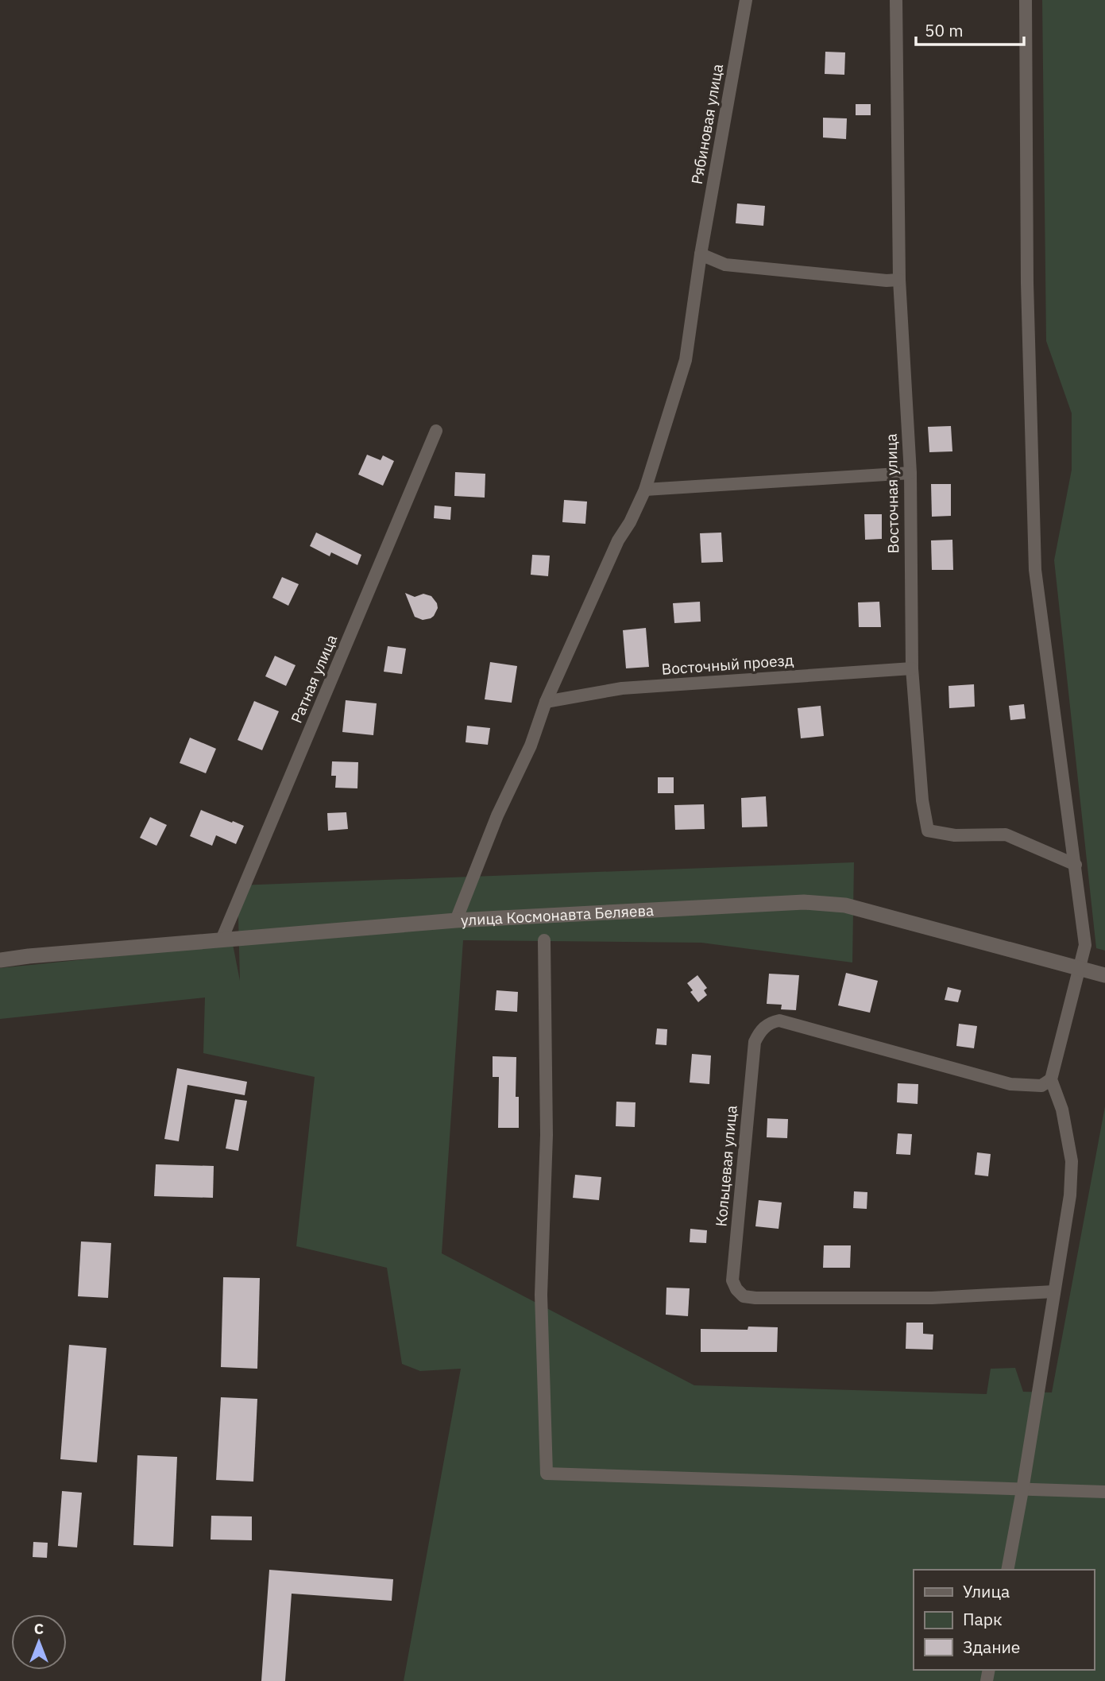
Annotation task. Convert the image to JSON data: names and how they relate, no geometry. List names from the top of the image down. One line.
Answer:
{"streets":{"street":["Рябиновая улица","Восточная улица","Восточный проезд","Ратная улица","улица Космонавта Беляева","Кольцевая улица"]},"crossings":[["Рябиновая улица","Восточный проезд"],["Рябиновая улица","улица Космонавта Беляева"],["Восточная улица","Восточный проезд"],["Ратная улица","улица Космонавта Беляева"]],"legend":["Улица","Парк","Здание"],"scale_bar":"50 m","north":"top"}
